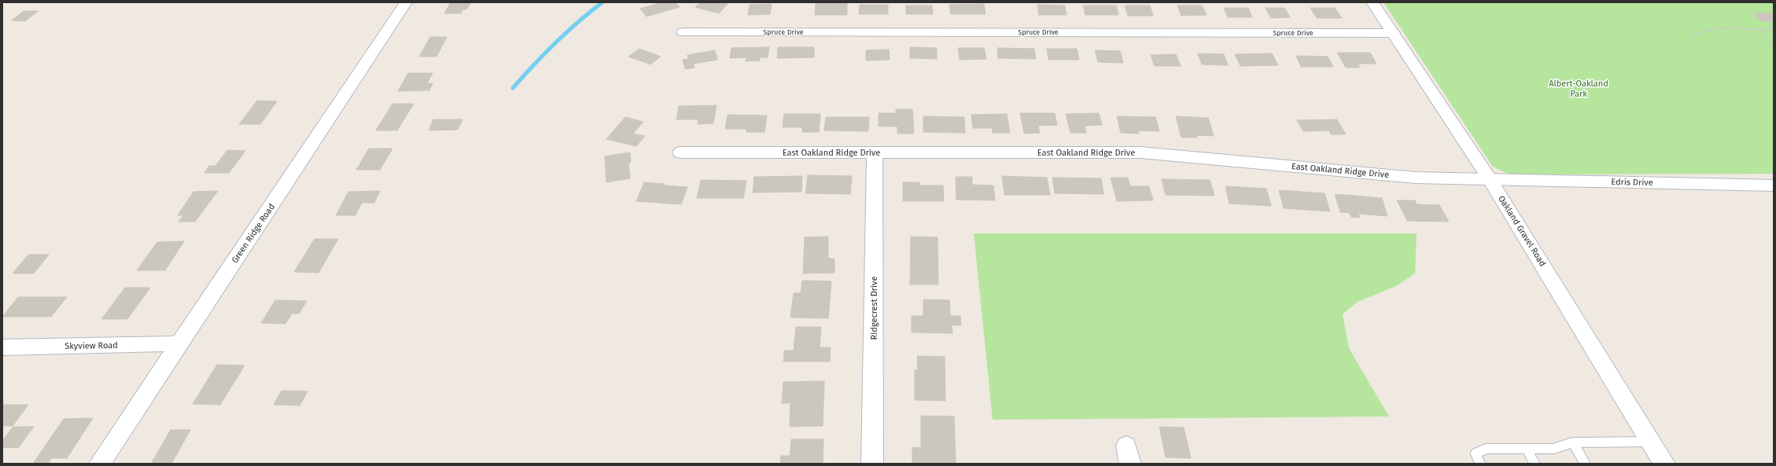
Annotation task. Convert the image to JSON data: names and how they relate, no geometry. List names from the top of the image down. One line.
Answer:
{"streets":{"street":["Spruce Drive","East Oakland Ridge Drive","Edris Drive","Oakland Gravel Road","Green Ridge Road","Ridgecrest Drive","Skyview Road"]},"crossings":[["Spruce Drive","Oakland Gravel Road"],["East Oakland Ridge Drive","Edris Drive"],["East Oakland Ridge Drive","Oakland Gravel Road"],["East Oakland Ridge Drive","Ridgecrest Drive"],["Edris Drive","Oakland Gravel Road"],["Green Ridge Road","Skyview Road"]],"parks":["Albert-Oakland Park"]}
